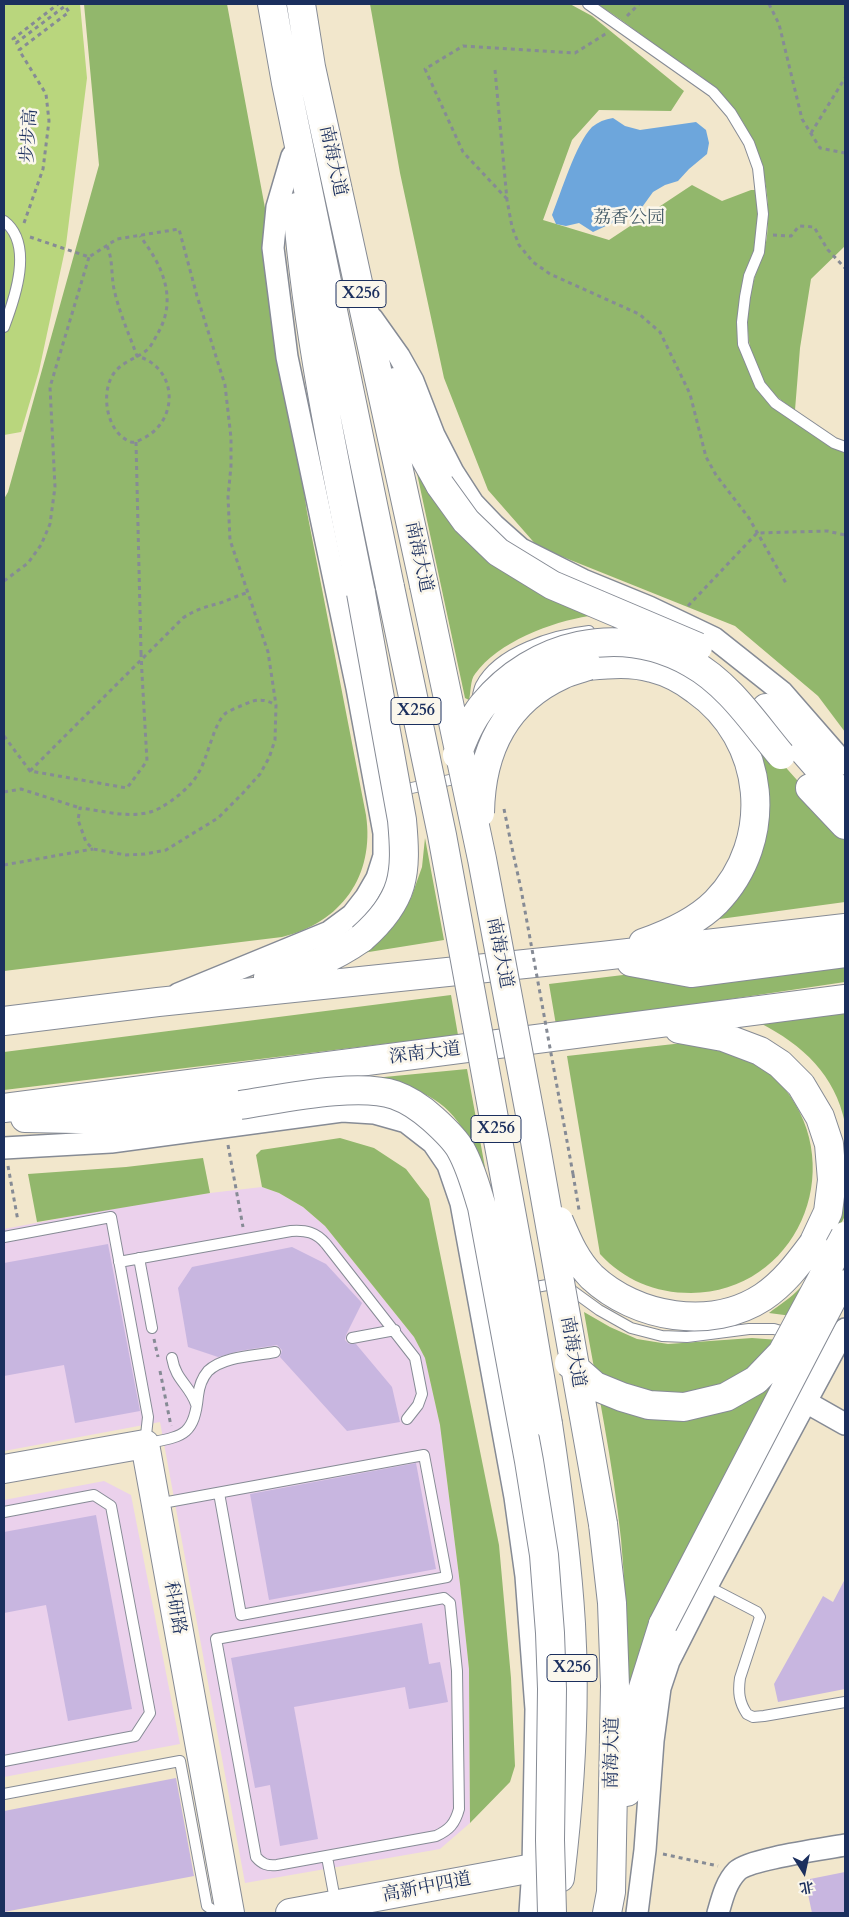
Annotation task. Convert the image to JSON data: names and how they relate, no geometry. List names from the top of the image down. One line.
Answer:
{"streets":{"main road":["南海大道","X256","深南大道","科研路","高新中四道"],"path":["步步高"]},"parks":["荔香公园"],"north":"bottom"}
